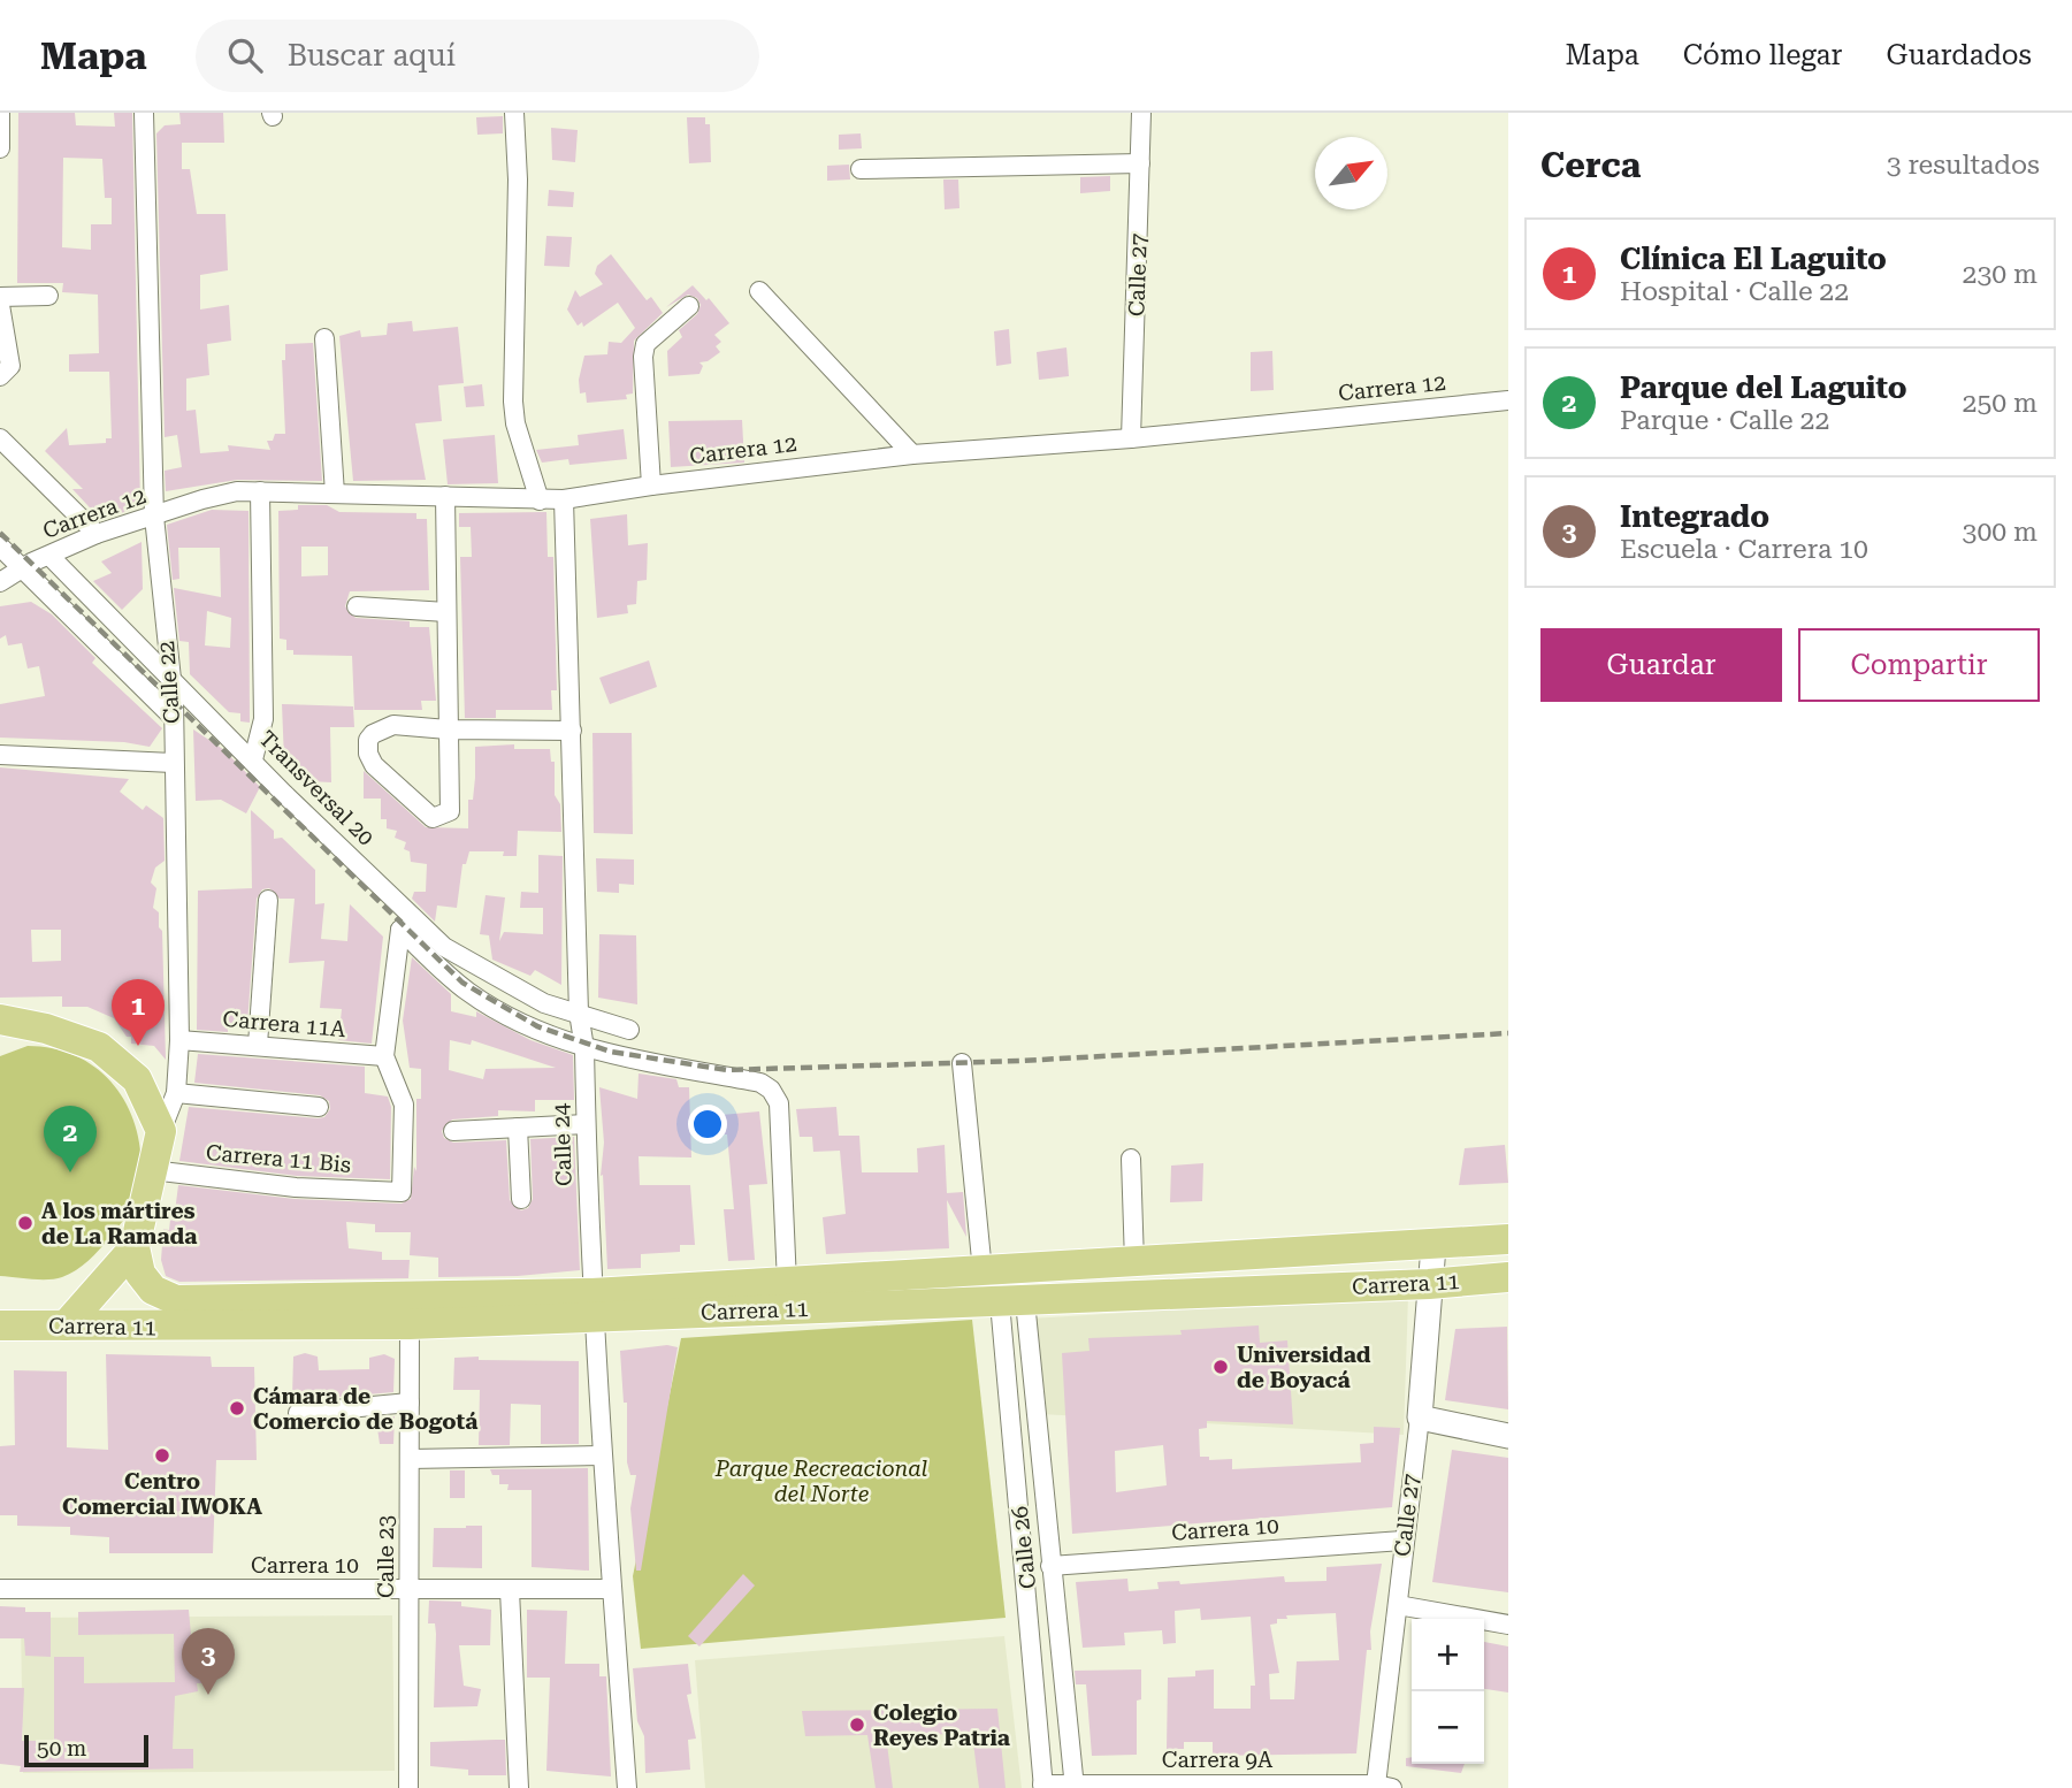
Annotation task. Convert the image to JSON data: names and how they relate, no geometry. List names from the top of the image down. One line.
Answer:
{"streets":{"main road":["Calle 22","Carrera 11"],"street":["Calle 27","Carrera 12","Transversal 20","Carrera 11A","Calle 24","Carrera 11 Bis","Carrera 10","Calle 26","Calle 23","Carrera 9A"]},"crossings":[["Calle 27","Carrera 12"],["Calle 27","Carrera 11"],["Calle 27","Carrera 10"],["Calle 27","Carrera 9A"],["Carrera 12","Calle 22"],["Carrera 12","Transversal 20"],["Carrera 12","Calle 24"],["Calle 22","Transversal 20"],["Calle 22","Carrera 11A"],["Calle 22","Carrera 11 Bis"],["Calle 22","Carrera 11"],["Transversal 20","Calle 24"],["Carrera 11A","Carrera 11 Bis"],["Calle 24","Carrera 11"],["Calle 24","Carrera 10"],["Carrera 11","Calle 26"],["Carrera 11","Calle 23"],["Carrera 10","Calle 26"],["Carrera 10","Calle 23"],["Calle 26","Carrera 9A"]],"parks":["Parque Recreacional del Norte"],"places":["A los mártires de La Ramada","Universidad de Boyacá","Cámara de Comercio de Bogotá","Centro Comercial IWOKA","Colegio Reyes Patria"],"scale_bar":"50 m","north":"top right","page":{"header":"Mapa","search":"Buscar aquí","nav":["Mapa","Cómo llegar","Guardados"],"heading":["Cerca","3 resultados"],"list":[{"mark":"1","name":"Clínica El Laguito","note":"Hospital · Calle 22","value":"230 m"},{"mark":"2","name":"Parque del Laguito","note":"Parque · Calle 22","value":"250 m"},{"mark":"3","name":"Integrado","note":"Escuela · Carrera 10","value":"300 m"}],"buttons":["Guardar","Compartir"],"pins":["1","2","3"],"map_buttons":["+","−"],"scale":"50 m"}}
